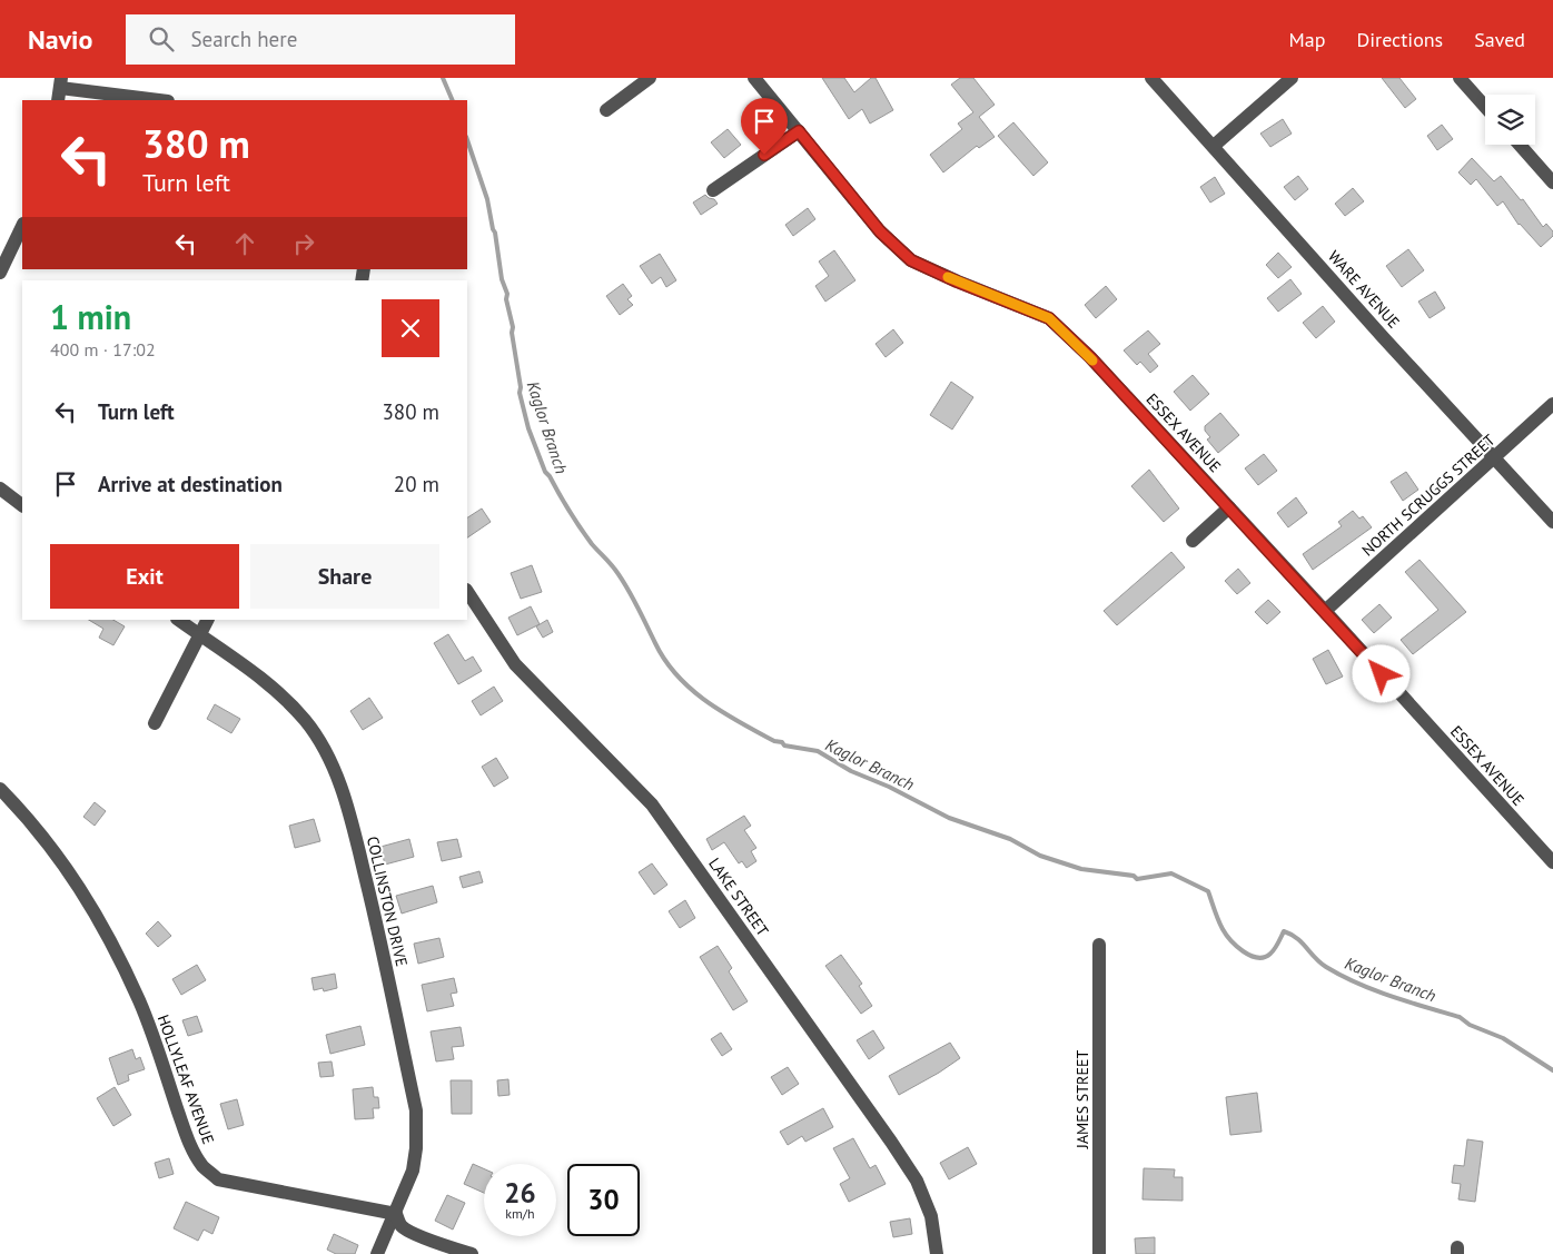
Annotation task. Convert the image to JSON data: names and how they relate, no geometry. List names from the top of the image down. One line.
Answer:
{"streets":{"street":["WARE AVENUE","ESSEX AVENUE","NORTH SCRUGGS STREET","LAKE STREET","COLLINSTON DRIVE","HOLLYLEAF AVENUE","JAMES STREET"]},"crossings":[["WARE AVENUE","NORTH SCRUGGS STREET"],["ESSEX AVENUE","NORTH SCRUGGS STREET"],["COLLINSTON DRIVE","HOLLYLEAF AVENUE"]],"water":["Kaglor Branch"],"page":{"header":"Navio","search":"Search here","nav":["Map","Directions","Saved"],"turn":["380 m","Turn left"],"heading":["1 min","400 m · 17:02"],"list":[{"name":"Turn left","value":"380 m"},{"name":"Arrive at destination","value":"20 m"}],"buttons":["Exit","Share"],"speed":"26 km/h","limit":"30"}}
